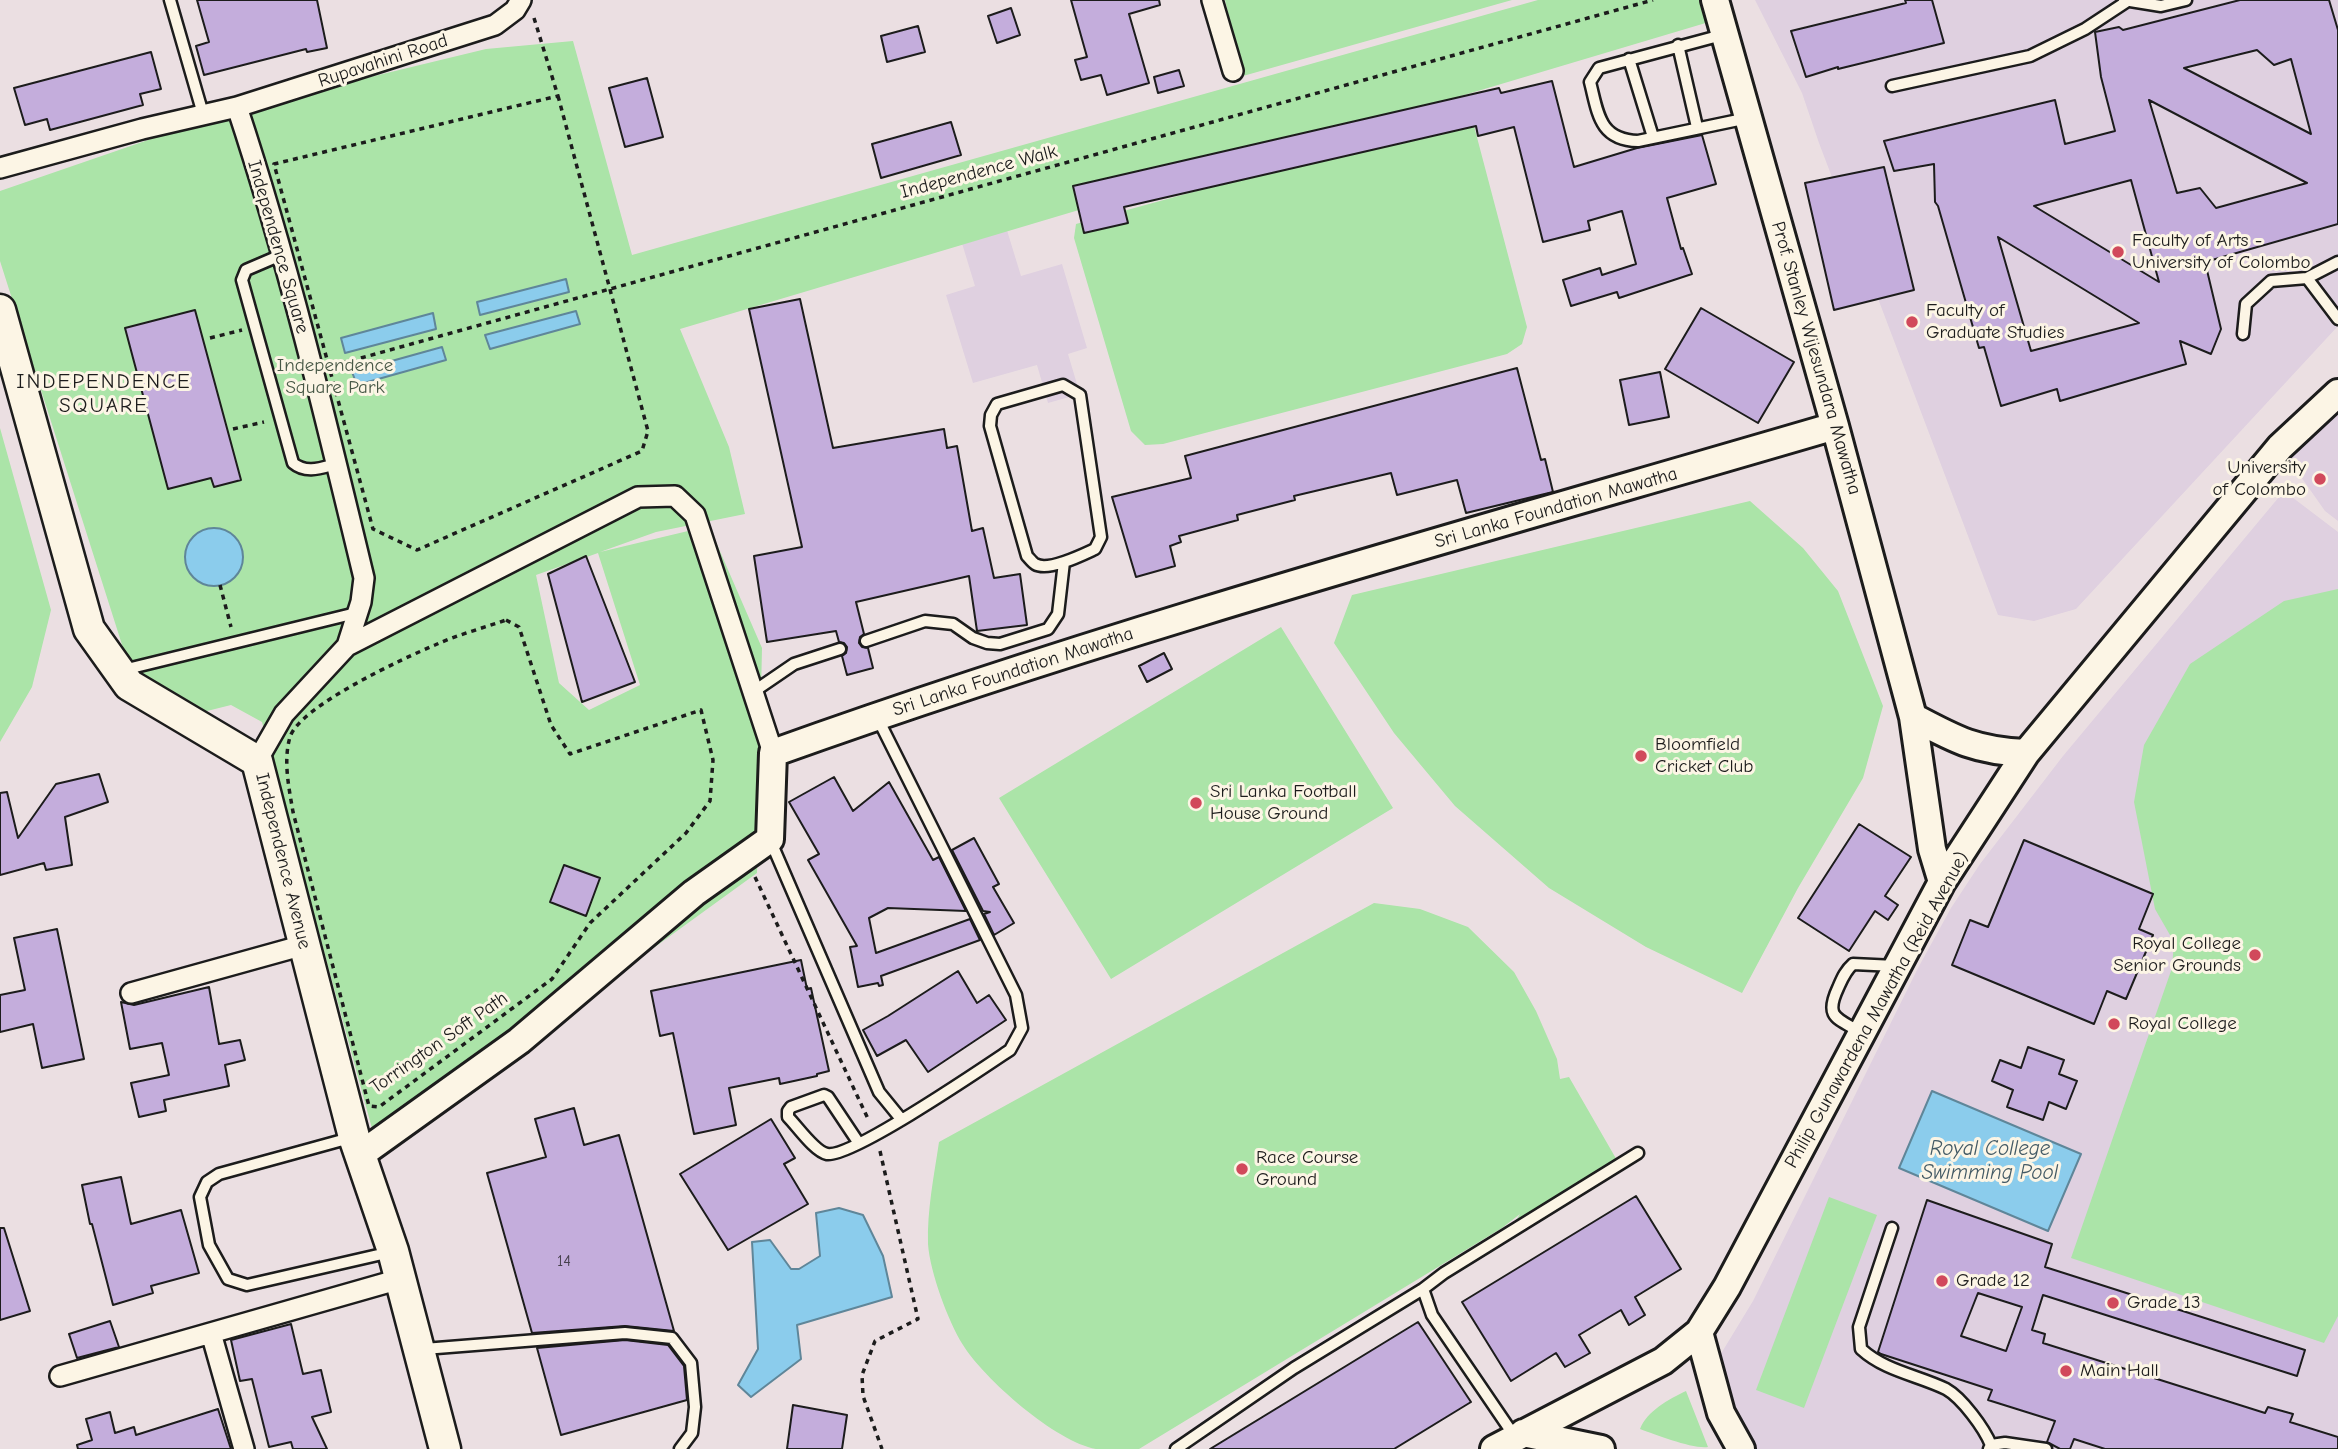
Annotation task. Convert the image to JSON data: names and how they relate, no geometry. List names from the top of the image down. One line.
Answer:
{"streets":{"main road":["Prof. Stanley Wijesundara Mawatha","Sri Lanka Foundation Mawatha","Independence Avenue","Philip Gunawardena Mawatha (Reid Avenue)"],"street":["Rupavahini Road","Independence Square"],"path":["Independence Walk","Torrington Soft Path"]},"crossings":[["Rupavahini Road","Independence Square"],["Independence Walk","Independence Square"],["Independence Square","Independence Avenue"],["Prof. Stanley Wijesundara Mawatha","Sri Lanka Foundation Mawatha"],["Prof. Stanley Wijesundara Mawatha","Philip Gunawardena Mawatha (Reid Avenue)"]],"districts":["INDEPENDENCE SQUARE"],"water":["Royal College Swimming Pool"],"parks":["Independence Square Park"],"places":["Faculty of Arts - University of Colombo","Faculty of Graduate Studies","University of Colombo","Bloomfield Cricket Club","Sri Lanka Football House Ground","Royal College Senior Grounds","Royal College","Race Course Ground","Grade 12","Grade 13","Main Hall"],"house_numbers":["14"]}
